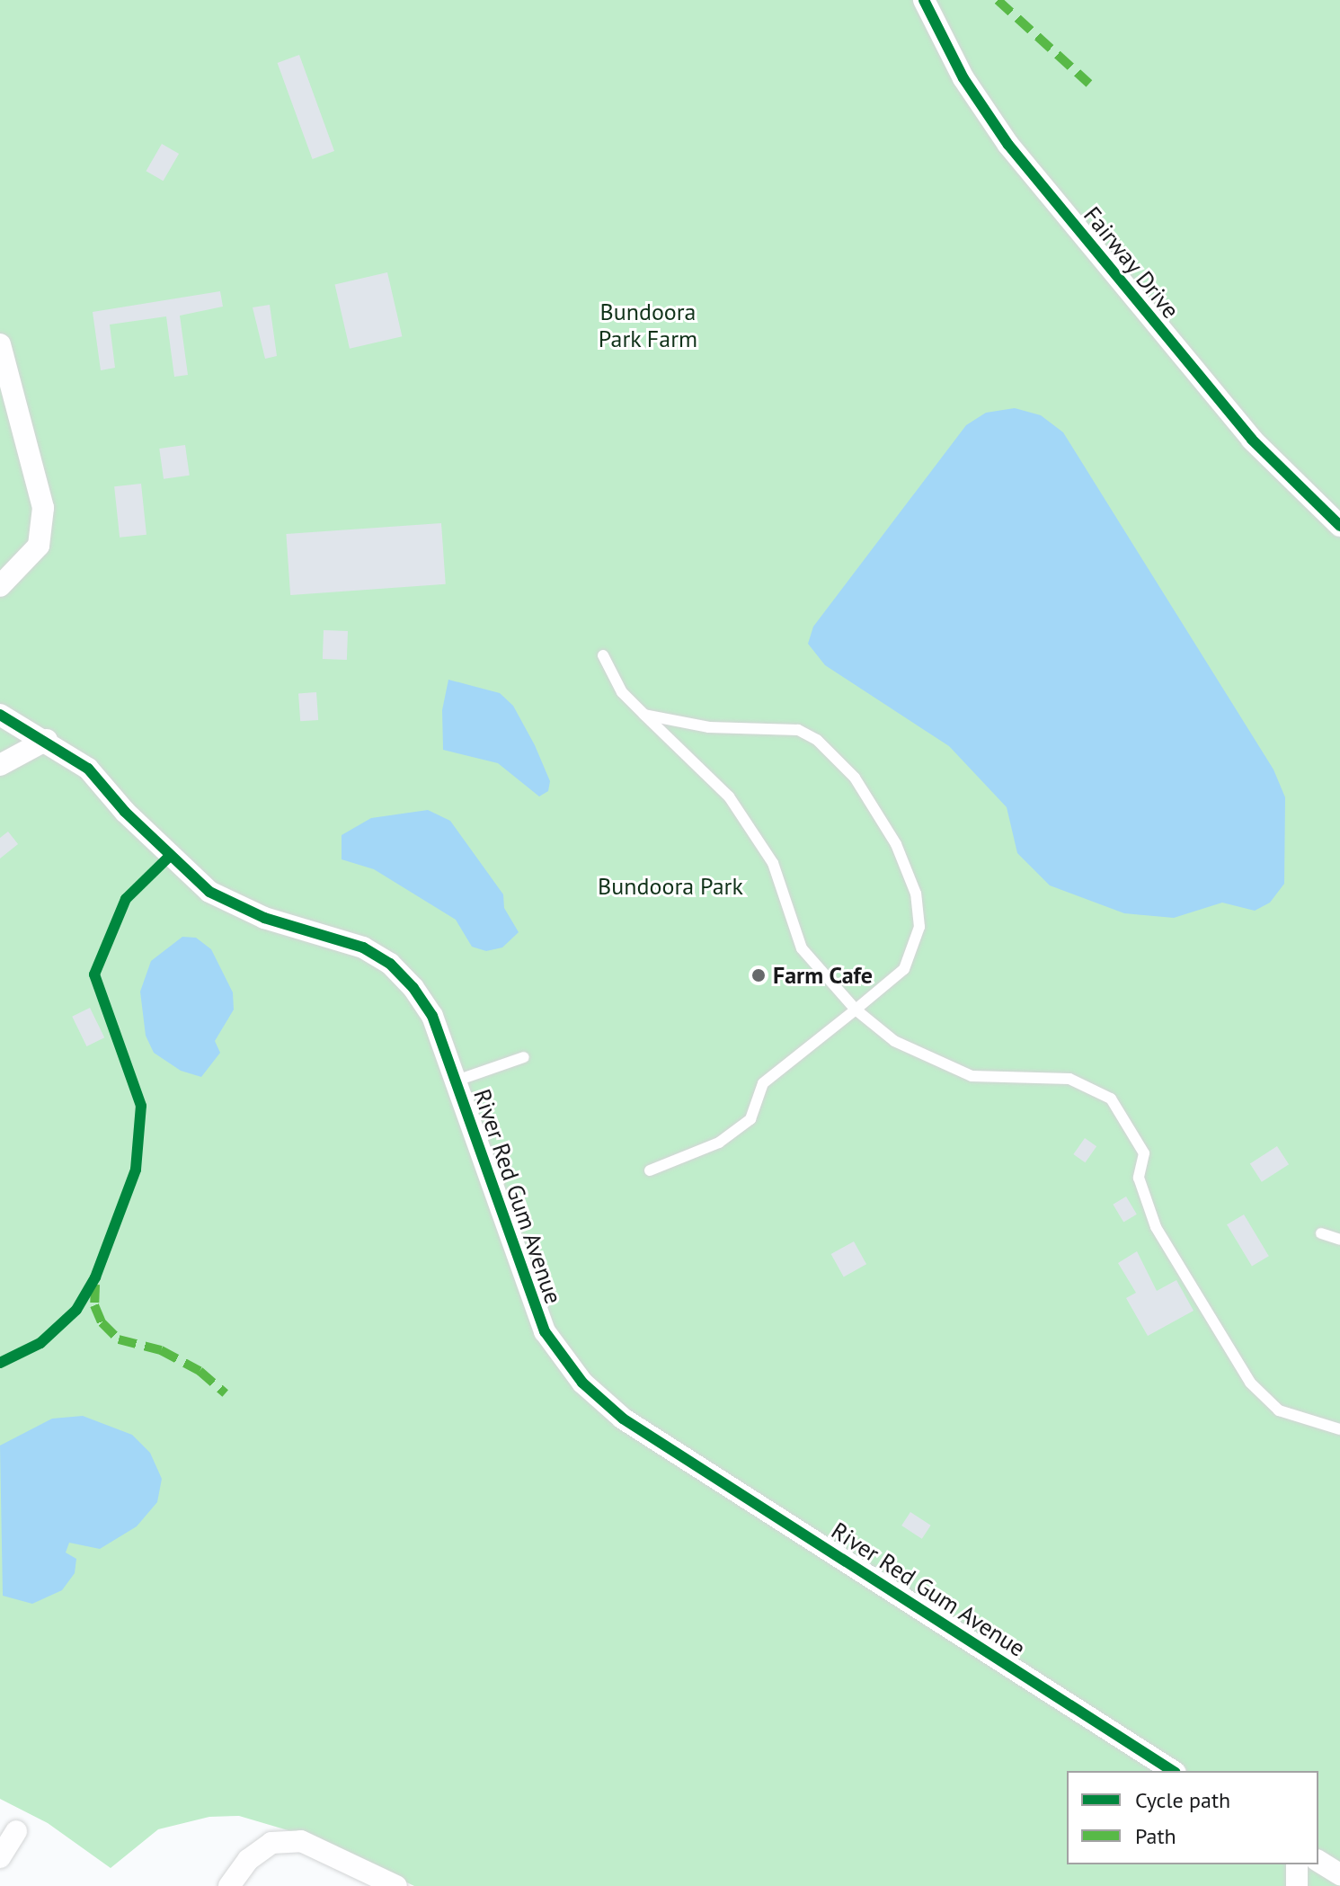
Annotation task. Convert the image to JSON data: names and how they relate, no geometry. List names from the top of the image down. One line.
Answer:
{"streets":{"street":["Fairway Drive","River Red Gum Avenue"]},"parks":["Bundoora Park Farm","Bundoora Park"],"places":["Farm Cafe"],"legend":["Cycle path","Path"]}
